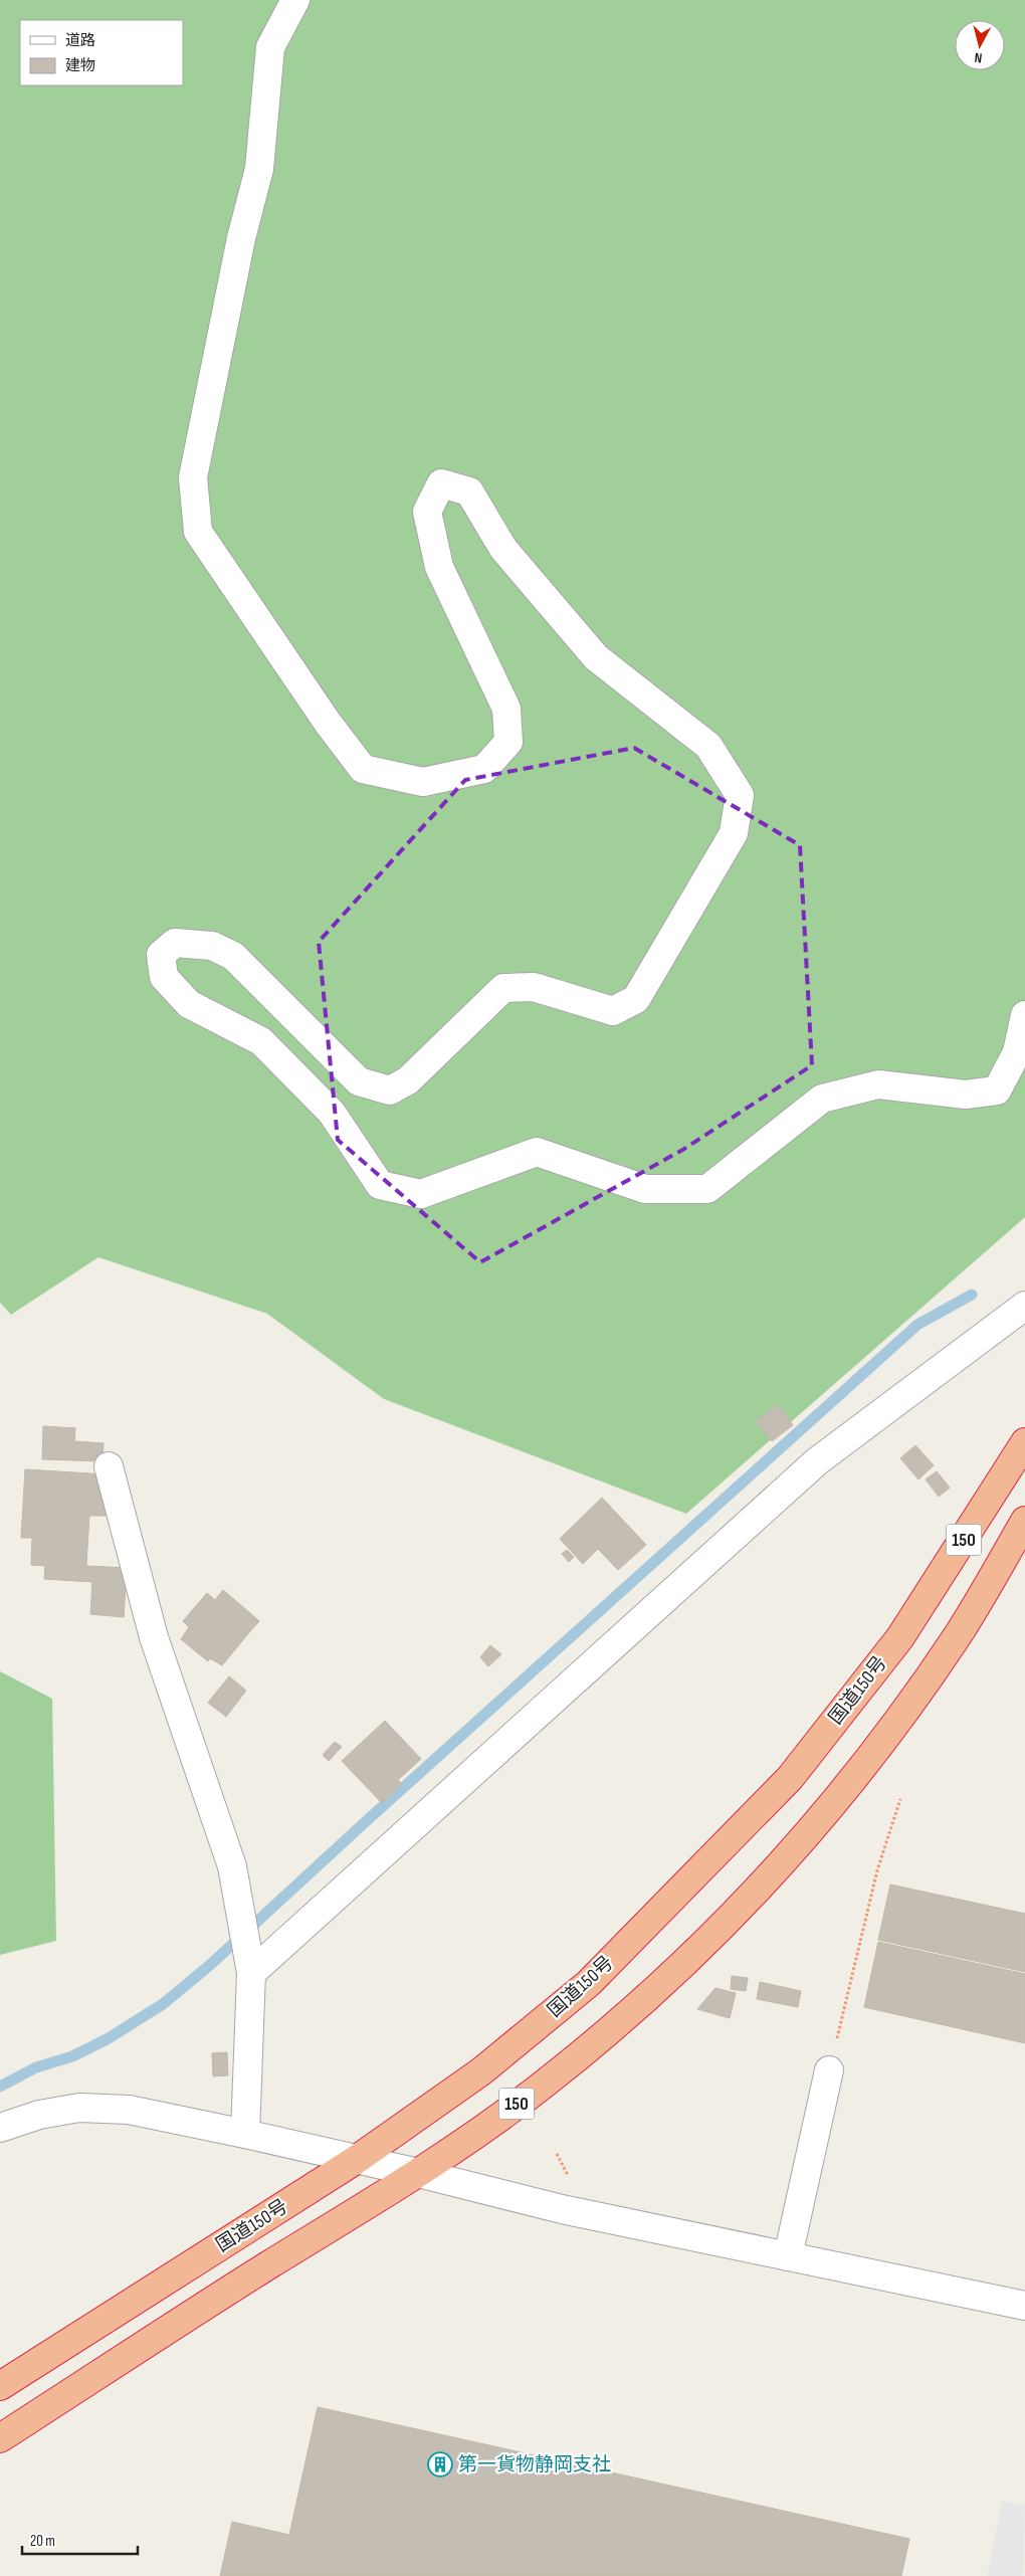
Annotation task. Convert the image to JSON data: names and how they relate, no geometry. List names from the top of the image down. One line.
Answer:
{"streets":{"highway":["150","国道150号"]},"places":{"building":["第一貨物静岡支社"]},"legend":["道路","建物"],"scale_bar":"20 m","north":"bottom"}
